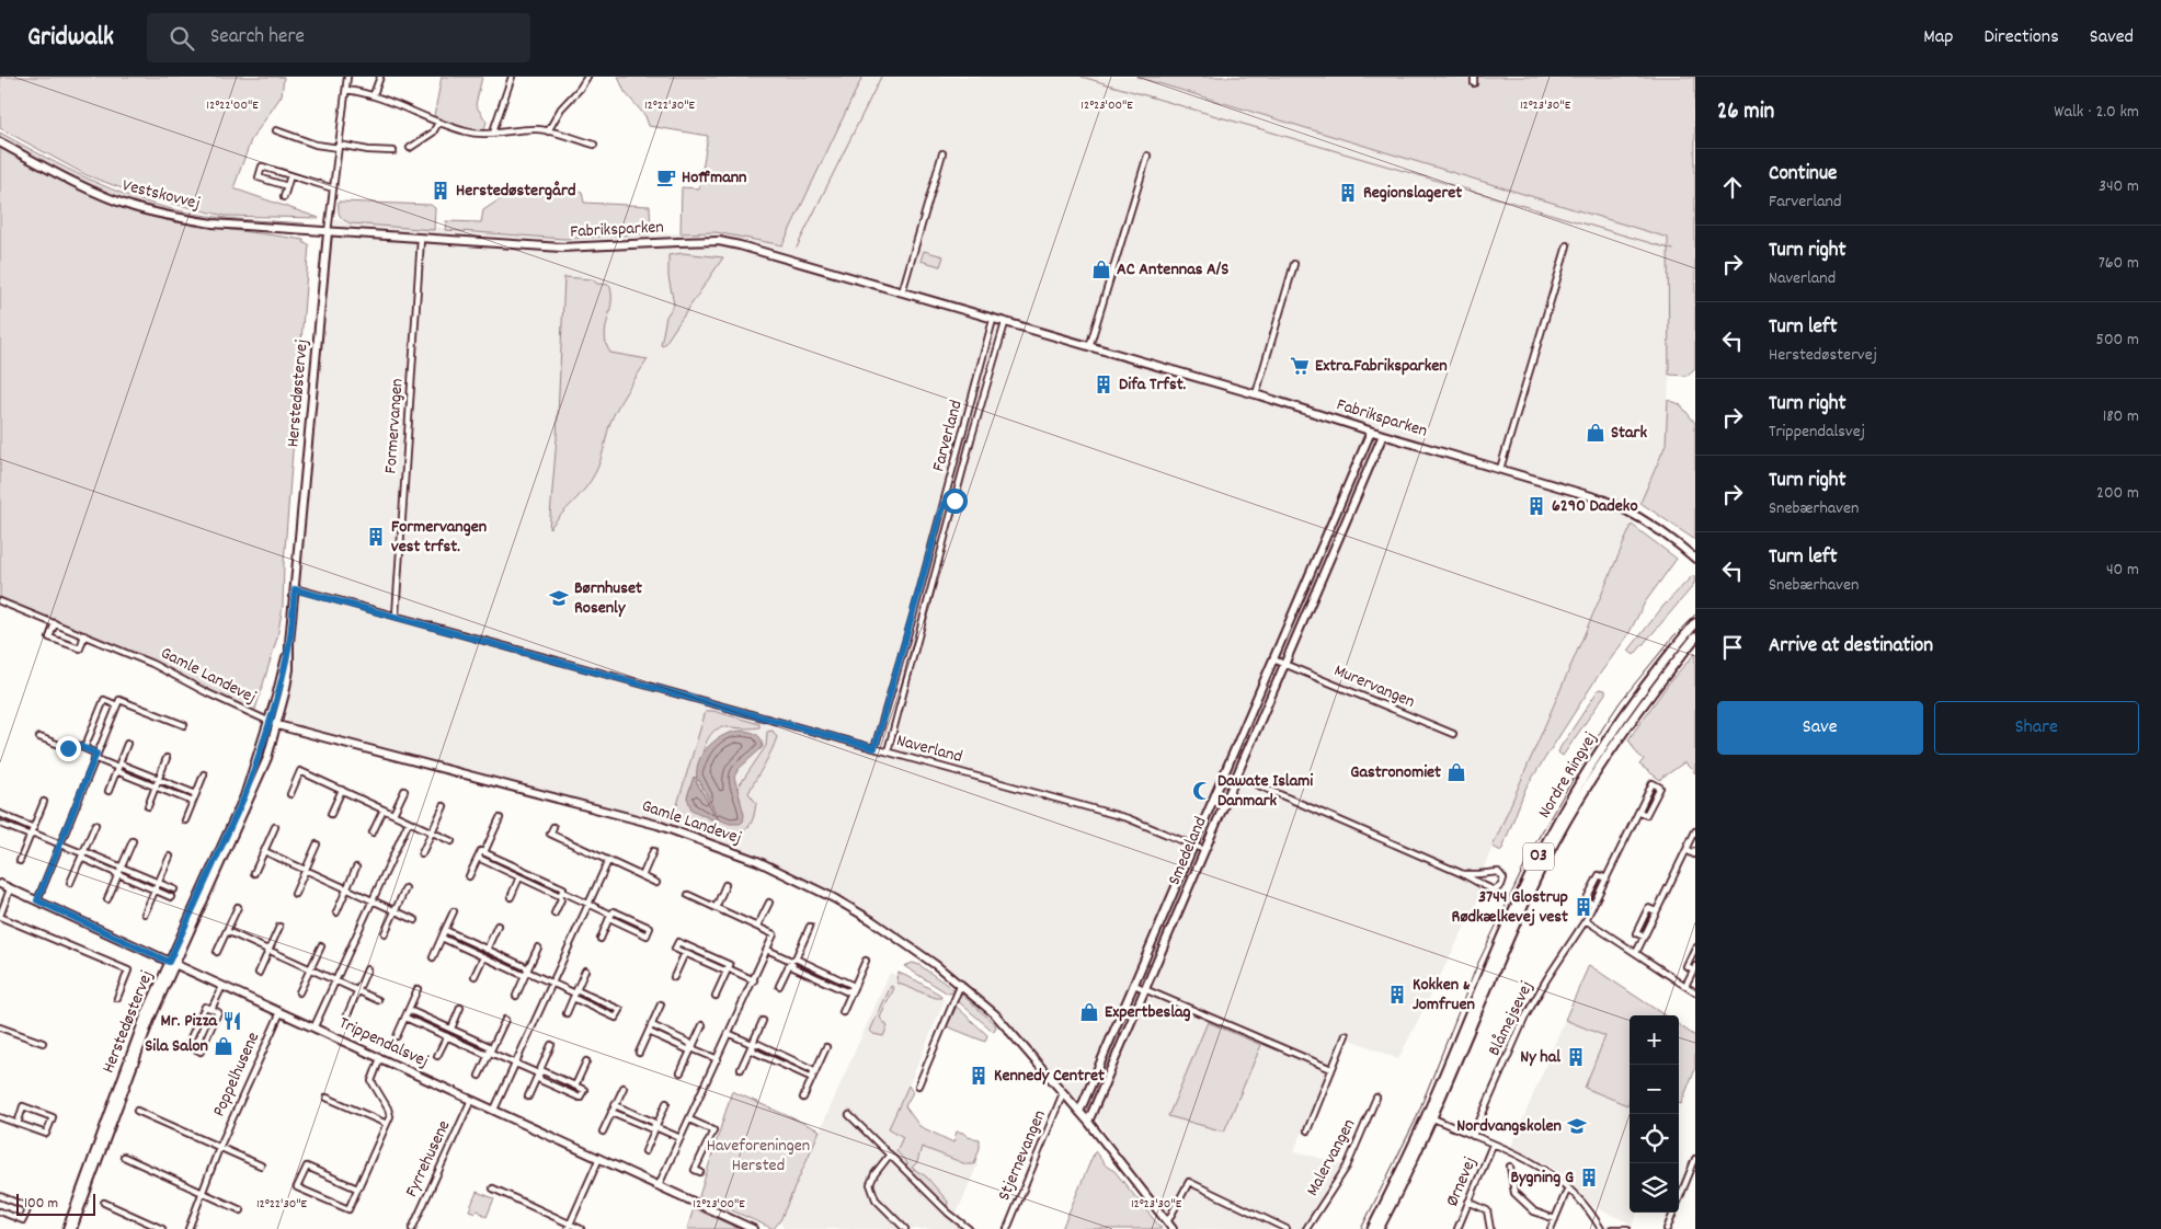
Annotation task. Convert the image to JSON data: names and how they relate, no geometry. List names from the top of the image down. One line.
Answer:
{"streets":{"main road":["Nordre Ringvej","O3"],"street":["Vestskovvej","Fabriksparken","Herstedøstervej","Formervangen","Farverland","Gamle Landevej","Murervangen","Naverland","Smedeland","Blåmejsevej","Trippendalsvej","Poppelhusene","Stjernevangen","Malervangen","Fyrrehusene","Ørnevej"]},"crossings":[["Vestskovvej","Fabriksparken"],["Vestskovvej","Herstedøstervej"],["Fabriksparken","Herstedøstervej"],["Fabriksparken","Formervangen"],["Fabriksparken","Farverland"],["Fabriksparken","Smedeland"],["Herstedøstervej","Gamle Landevej"],["Herstedøstervej","Naverland"],["Herstedøstervej","Trippendalsvej"],["Formervangen","Naverland"],["Farverland","Naverland"],["Gamle Landevej","Smedeland"],["Gamle Landevej","Stjernevangen"],["Murervangen","Smedeland"],["Naverland","Smedeland"],["Trippendalsvej","Poppelhusene"],["Trippendalsvej","Fyrrehusene"]],"parks":["Haveforeningen Hersted"],"places":{"cafe":["Hoffmann"],"building":["Herstedøstergård","Regionslageret","Difa Trfst.","6290 Dadeko","Formervangen vest trfst.","3744 Glostrup Rødkælkevej vest","Kokken & Jomfruen","Ny hal","Kennedy Centret","Bygning G"],"shop":["AC Antennas A/S","Stark","Gastronomiet","Expertbeslag","Sila Salon"],"supermarket":["Extra.Fabriksparken"],"school or university":["Børnhuset Rosenly","Nordvangskolen"],"mosque":["Dawate Islami Danmark"],"restaurant":["Mr. Pizza"]},"scale_bar":"100 m","page":{"header":"Gridwalk","search":"Search here","nav":["Map","Directions","Saved"],"heading":["26 min","Walk · 2.0 km"],"list":[["Continue","Farverland","340 m"],["Turn right","Naverland","760 m"],["Turn left","Herstedøstervej","500 m"],["Turn right","Trippendalsvej","180 m"],["Turn right","Snebærhaven","200 m"],["Turn left","Snebærhaven","40 m"],"Arrive at destination"],"buttons":["Save","Share"],"map_buttons":["+","−"],"scale":"100 m"},"coordinates":["12°22'30\"E","12°23'00\"E","12°23'30\"E","12°22'00\"E"]}
